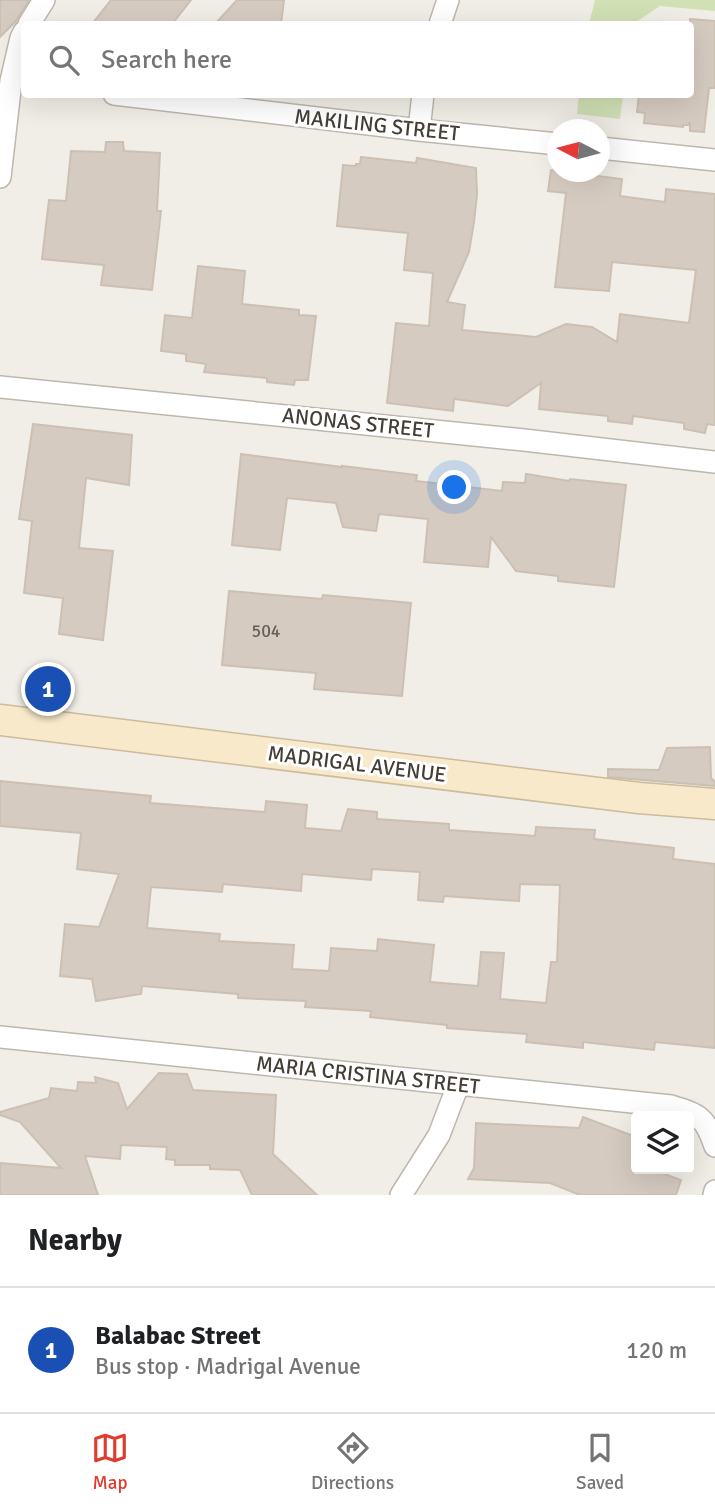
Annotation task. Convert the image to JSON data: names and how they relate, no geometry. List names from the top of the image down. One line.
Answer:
{"streets":{"street":["MAKILING STREET","ANONAS STREET","MADRIGAL AVENUE","MARIA CRISTINA STREET"]},"house_numbers":["504"],"north":"left","page":{"search":"Search here","pins":"1","heading":"Nearby","list":[{"mark":"1","name":"Balabac Street","note":"Bus stop · Madrigal Avenue","value":"120 m"}],"nav":["Map","Directions","Saved"]}}
